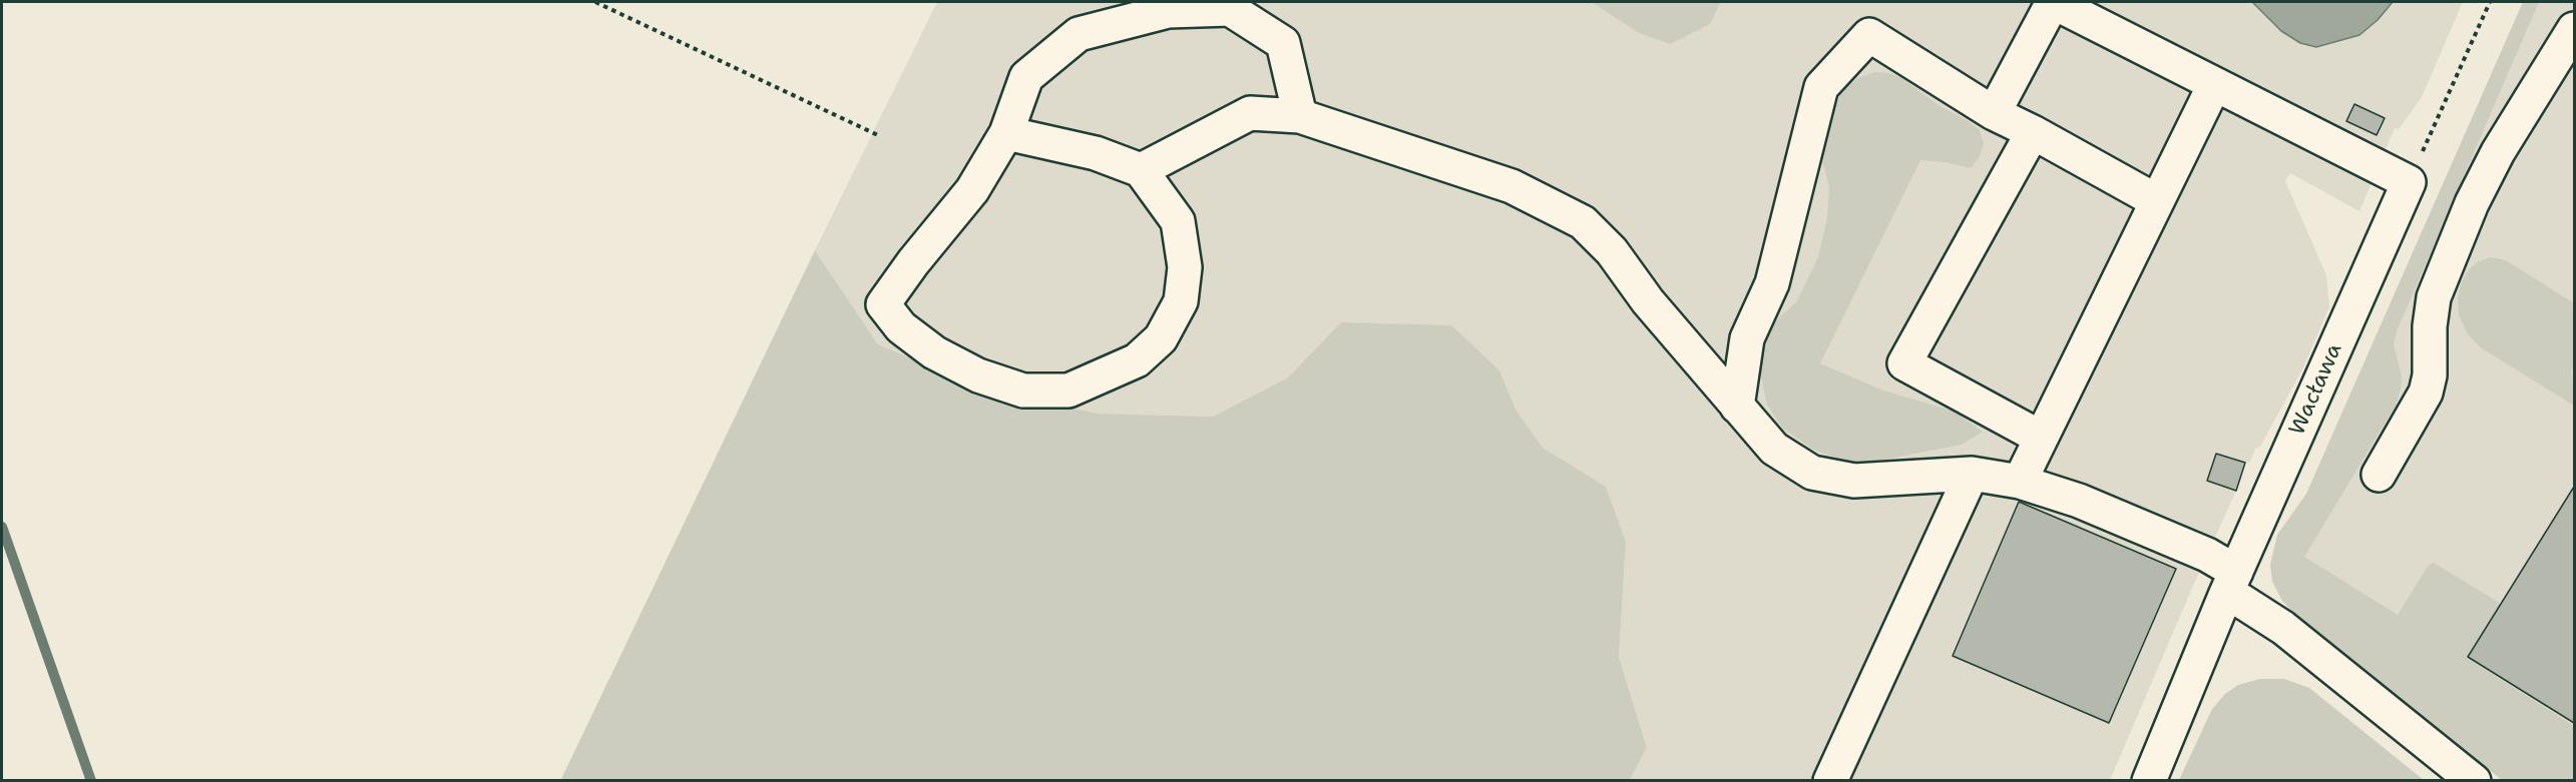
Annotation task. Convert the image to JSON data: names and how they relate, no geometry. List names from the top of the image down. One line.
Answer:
{"streets":{"street":["Wacława"]}}
